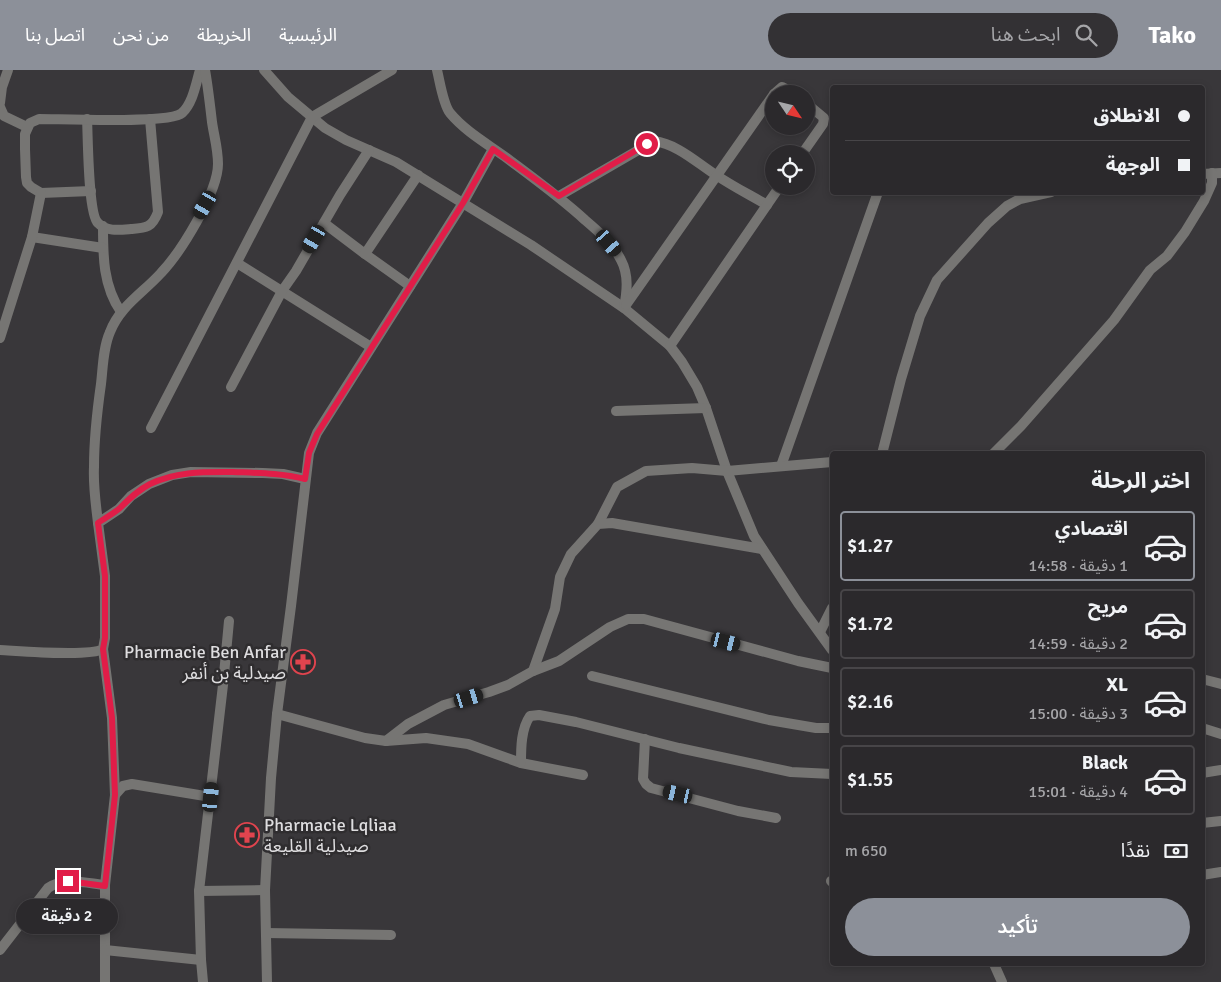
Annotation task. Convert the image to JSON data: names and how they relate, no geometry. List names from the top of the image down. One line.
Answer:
{"places":{"pharmacy":["Pharmacie Ben Anfar صيدلية بن أنفر","Pharmacie Lqliaa صيدلية القليعة"]},"north":"bottom right","page":{"header":"Tako","search":"ابحث هنا","nav":["الرئيسية","الخريطة","من نحن","اتصل بنا"],"banner":["الانطلاق","الوجهة"],"heading":"اختر الرحلة","list":[{"name":"اقتصادي","note":"1 دقيقة · 14:58","value":"$1.27"},{"name":"مريح","note":"2 دقيقة · 14:59","value":"$1.72"},{"name":"XL","note":"3 دقيقة · 15:00","value":"$2.16"},{"name":"Black","note":"4 دقيقة · 15:01","value":"$1.55"}],"pay":["نقدًا","650 m"],"buttons":"تأكيد","bubble":"2 دقيقة"}}
